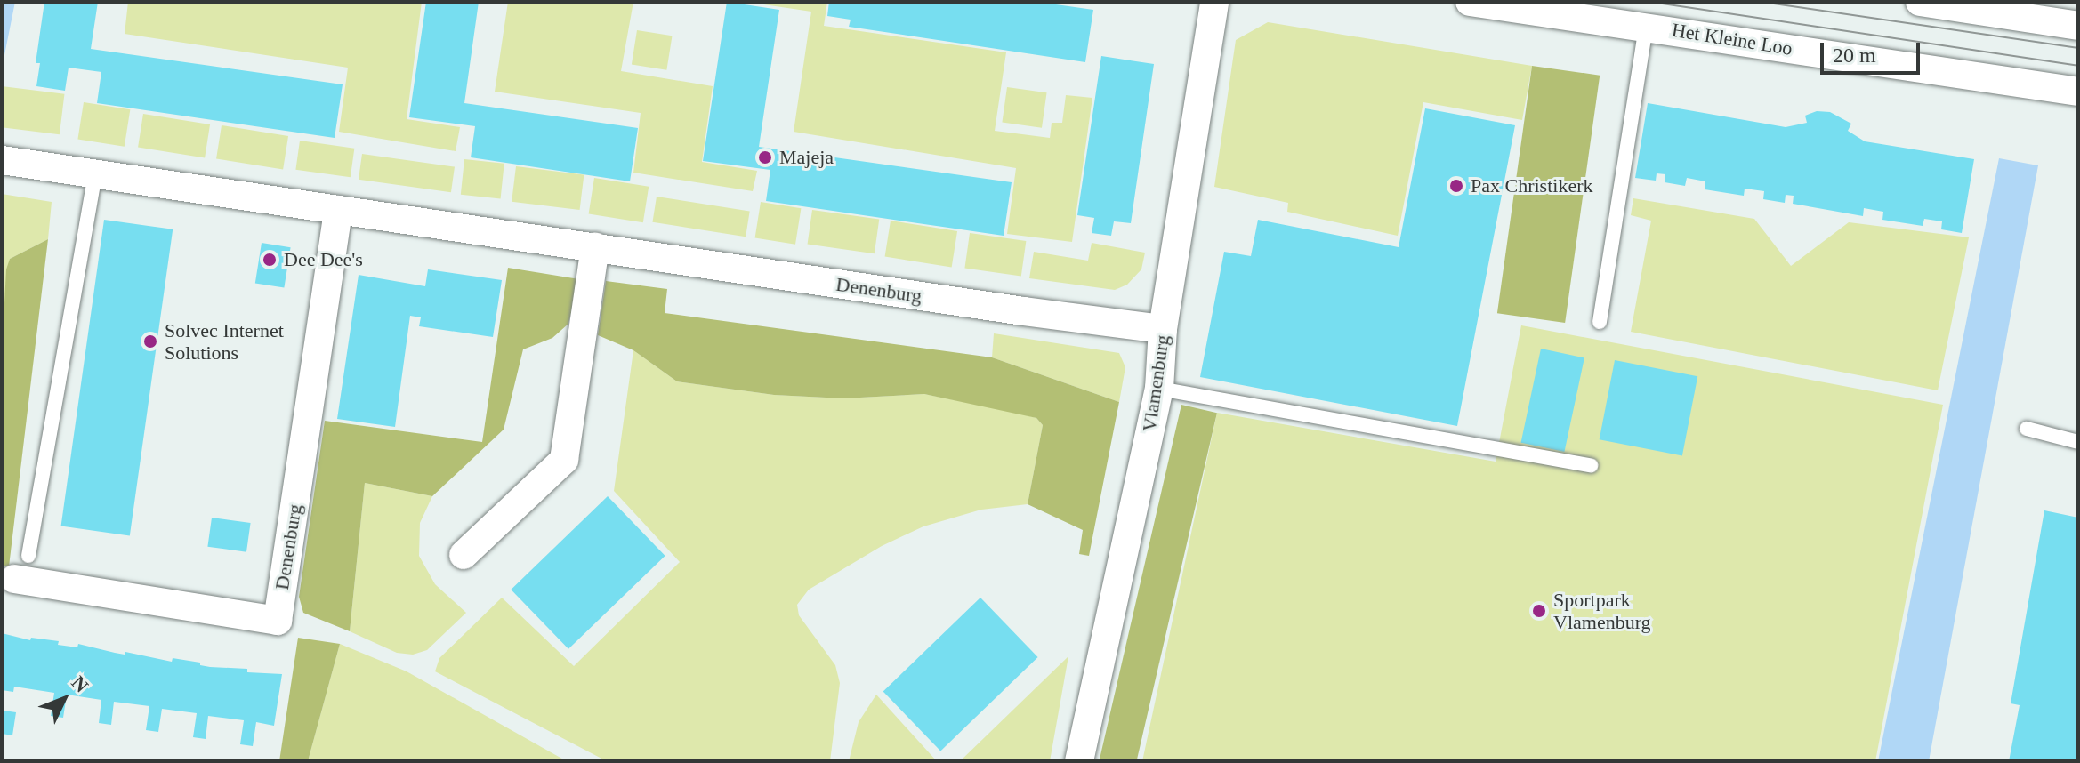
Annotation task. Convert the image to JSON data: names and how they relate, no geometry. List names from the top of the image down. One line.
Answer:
{"streets":{"street":["Het Kleine Loo","Denenburg","Vlamenburg"]},"crossings":[["Denenburg","Vlamenburg"]],"places":["Majeja","Pax Christikerk","Dee Dee's","Solvec Internet Solutions","Sportpark Vlamenburg"],"scale_bar":"20 m","north":"top right"}
